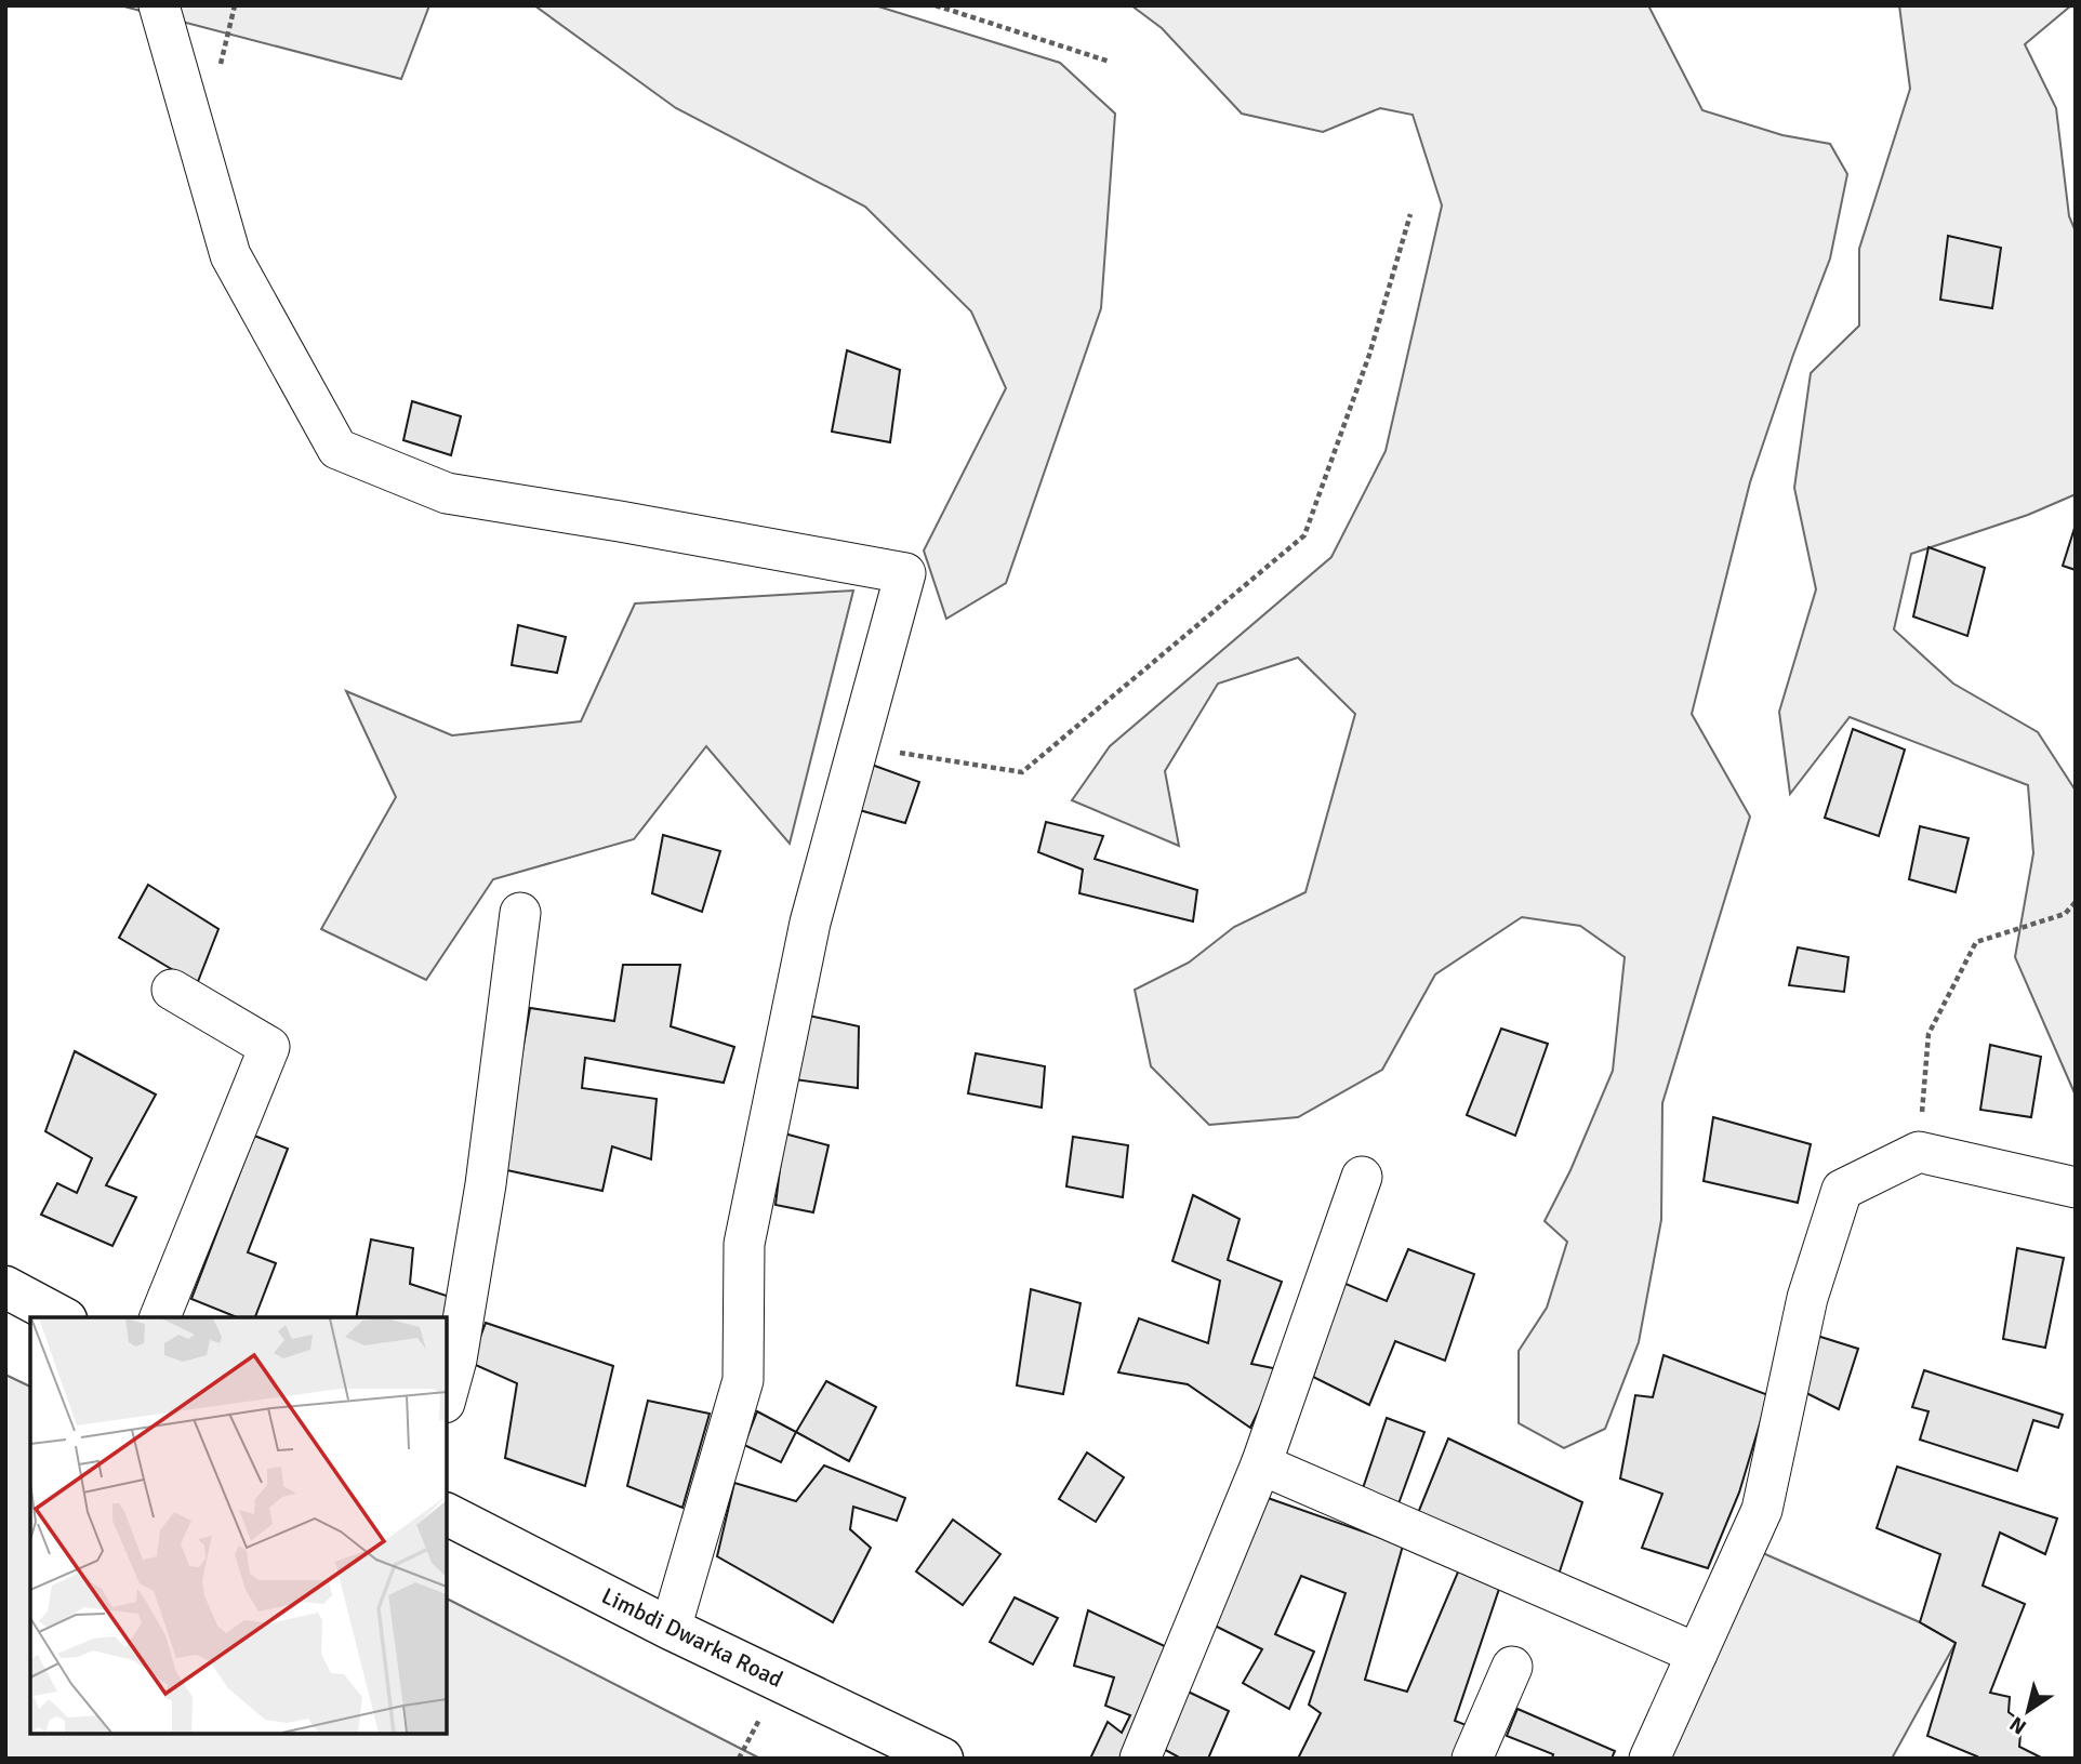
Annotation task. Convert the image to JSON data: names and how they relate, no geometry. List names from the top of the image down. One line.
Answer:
{"streets":{"street":["Limbdi Dwarka Road"]},"north":"bottom left"}
